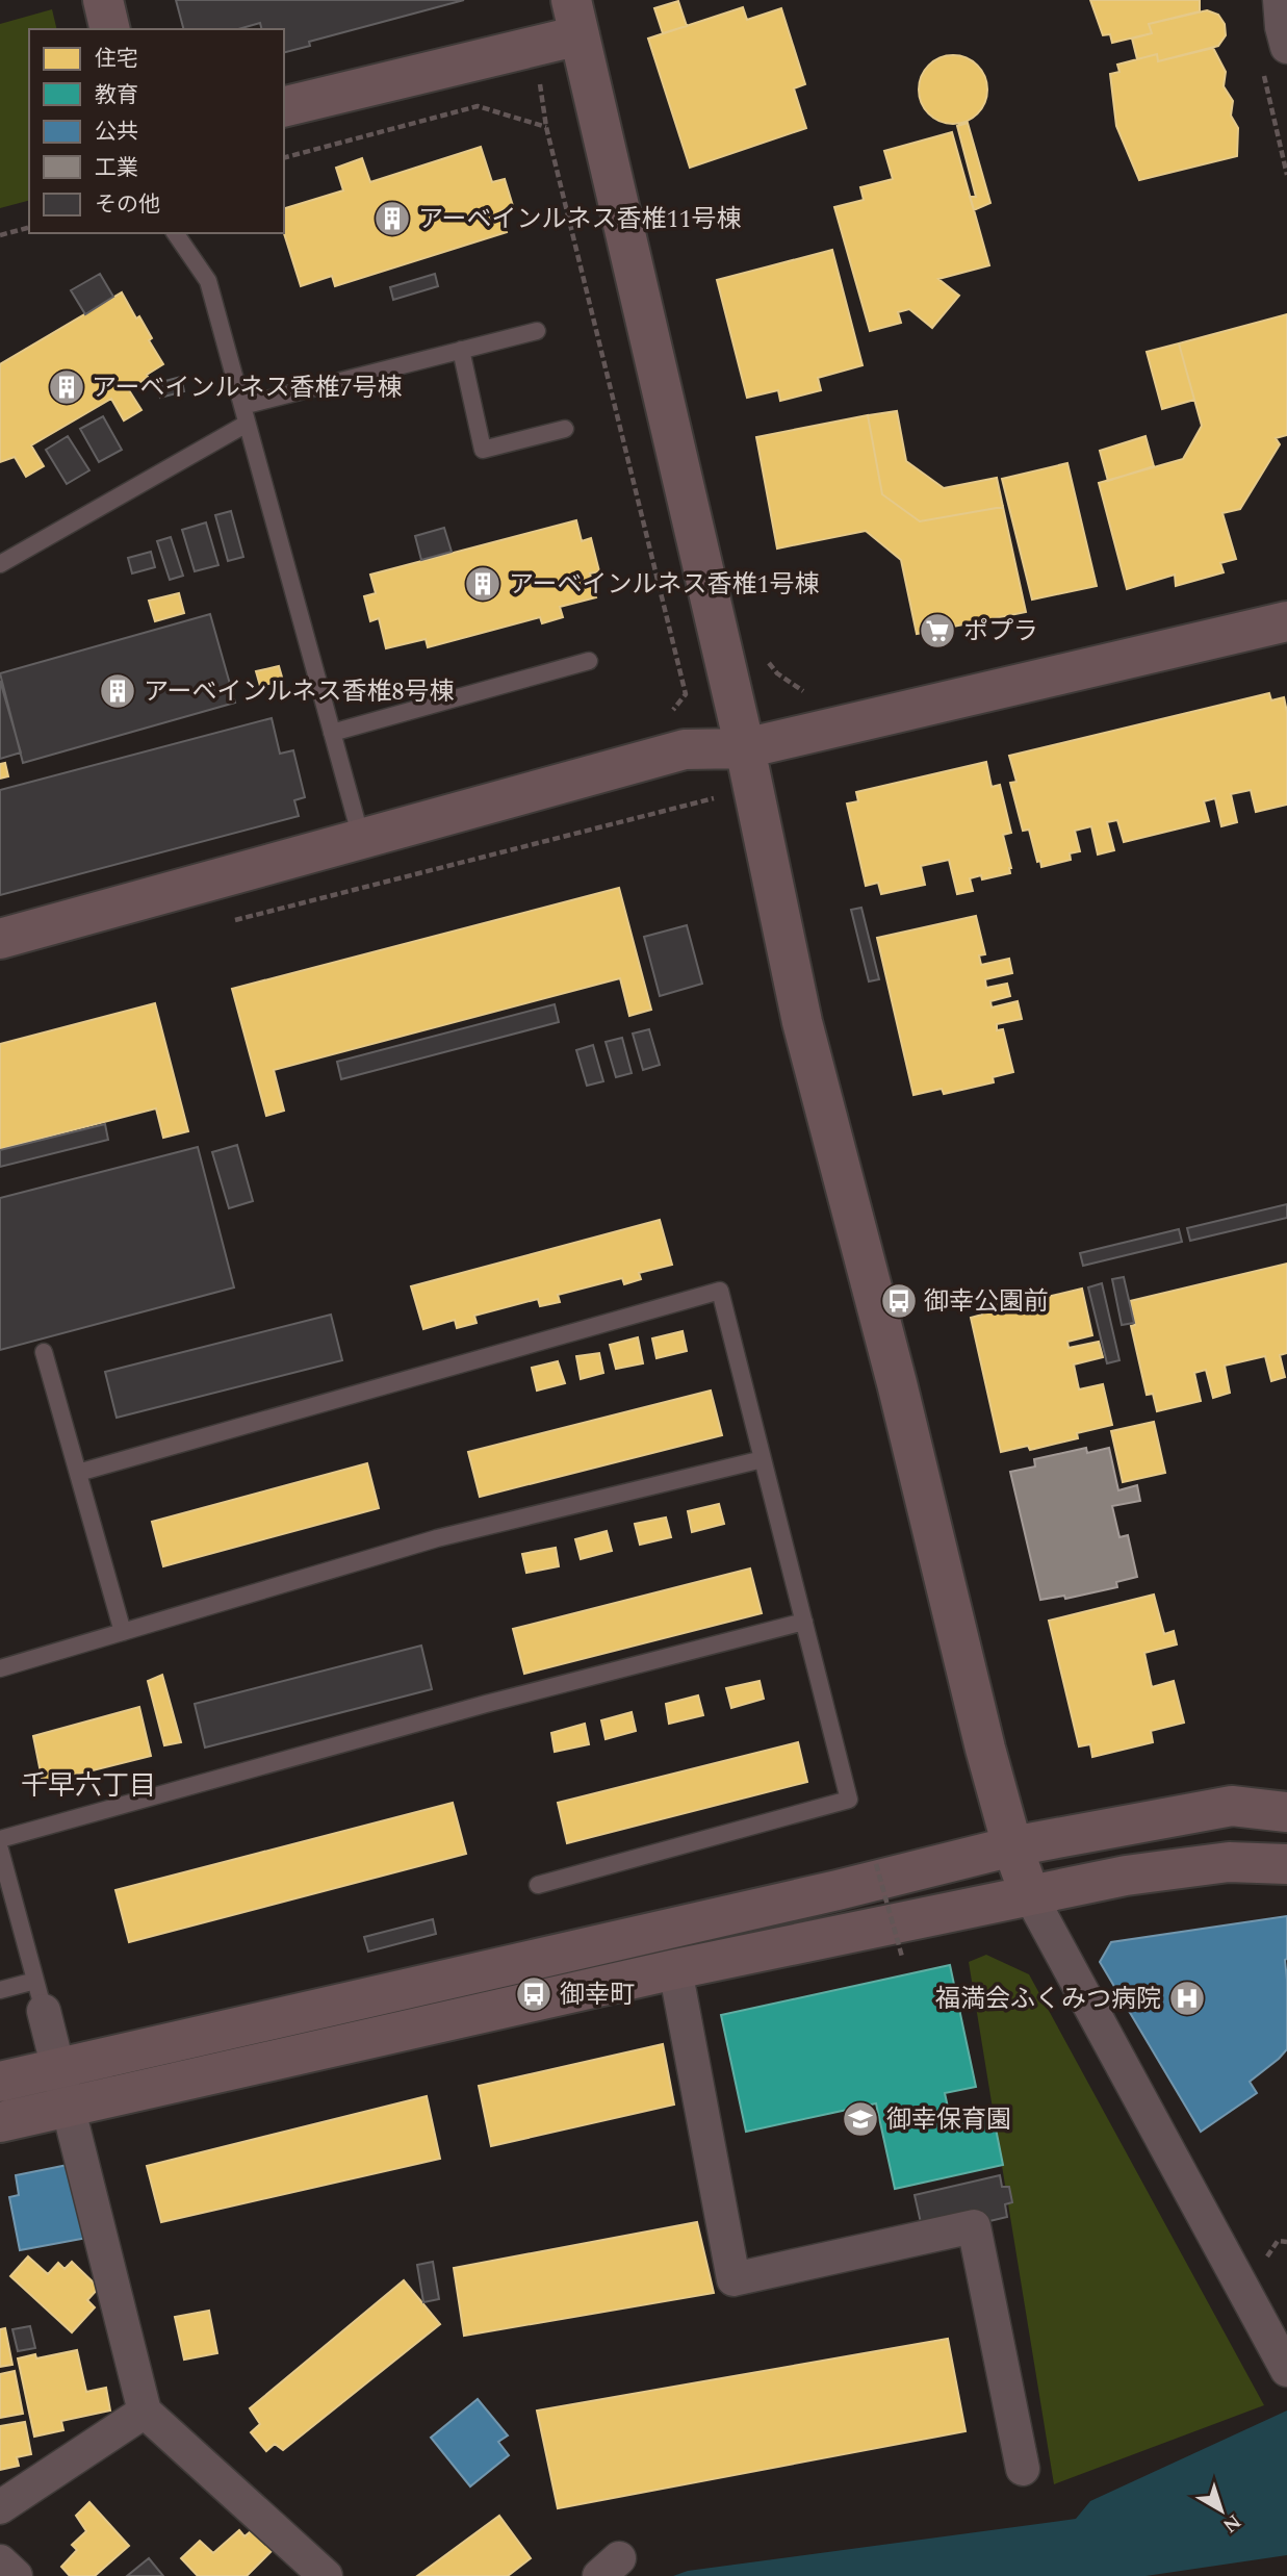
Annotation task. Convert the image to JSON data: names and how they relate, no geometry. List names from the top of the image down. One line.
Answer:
{"districts":["千早六丁目"],"places":{"building":["アーベインルネス香椎11号棟","アーベインルネス香椎7号棟","アーベインルネス香椎1号棟","アーベインルネス香椎8号棟"],"supermarket":["ポプラ"],"bus stop":["御幸公園前","御幸町"],"hospital":["福満会ふくみつ病院"],"school or university":["御幸保育園"]},"legend":["住宅","教育","公共","工業","その他"],"north":"bottom right"}
